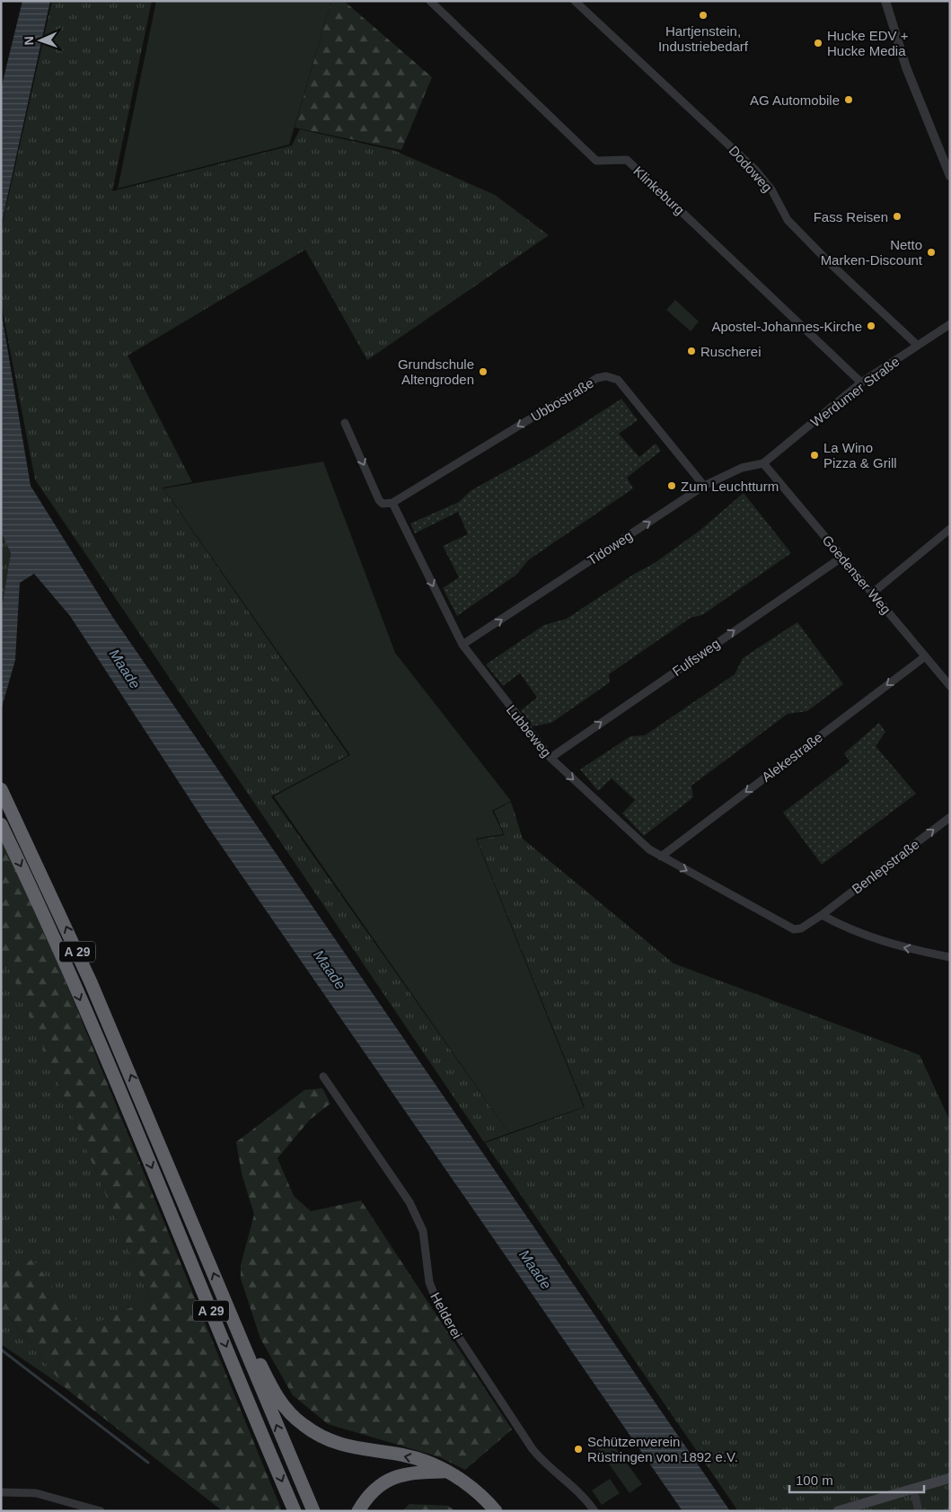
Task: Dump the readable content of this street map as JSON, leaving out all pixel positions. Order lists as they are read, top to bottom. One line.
{"streets":{"highway":["A 29"],"street":["Dodoweg","Klinkeburg","Werdumer Straße","Ubbostraße","Tidoweg","Goedenser Weg","Fulfsweg","Lubbeweg","Alekestraße","Benlepstraße","Helderei"]},"crossings":[["Dodoweg","Werdumer Straße"],["Klinkeburg","Werdumer Straße"],["Werdumer Straße","Tidoweg"],["Werdumer Straße","Goedenser Weg"],["Ubbostraße","Tidoweg"],["Ubbostraße","Lubbeweg"],["Tidoweg","Goedenser Weg"],["Tidoweg","Lubbeweg"],["Goedenser Weg","Fulfsweg"],["Goedenser Weg","Alekestraße"],["Fulfsweg","Lubbeweg"],["Lubbeweg","Alekestraße"],["Lubbeweg","Benlepstraße"]],"one_way":["Tidoweg","Fulfsweg","Lubbeweg","Alekestraße","Benlepstraße"],"water":["Maade"],"places":["Hartjenstein, Industriebedarf","Hucke EDV + Hucke Media","AG Automobile","Fass Reisen","Netto Marken-Discount","Apostel-Johannes-Kirche","Ruscherei","Grundschule Altengroden","La Wino Pizza & Grill","Zum Leuchtturm","Schützenverein Rüstringen von 1892 e.V."],"scale_bar":"100 m","north":"left"}
